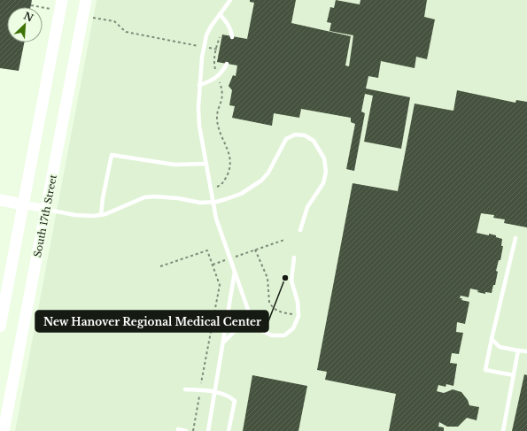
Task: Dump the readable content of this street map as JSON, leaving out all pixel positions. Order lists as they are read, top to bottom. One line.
{"streets":{"main road":["South 17th Street"]},"places":["New Hanover Regional Medical Center"],"north":"top right"}
